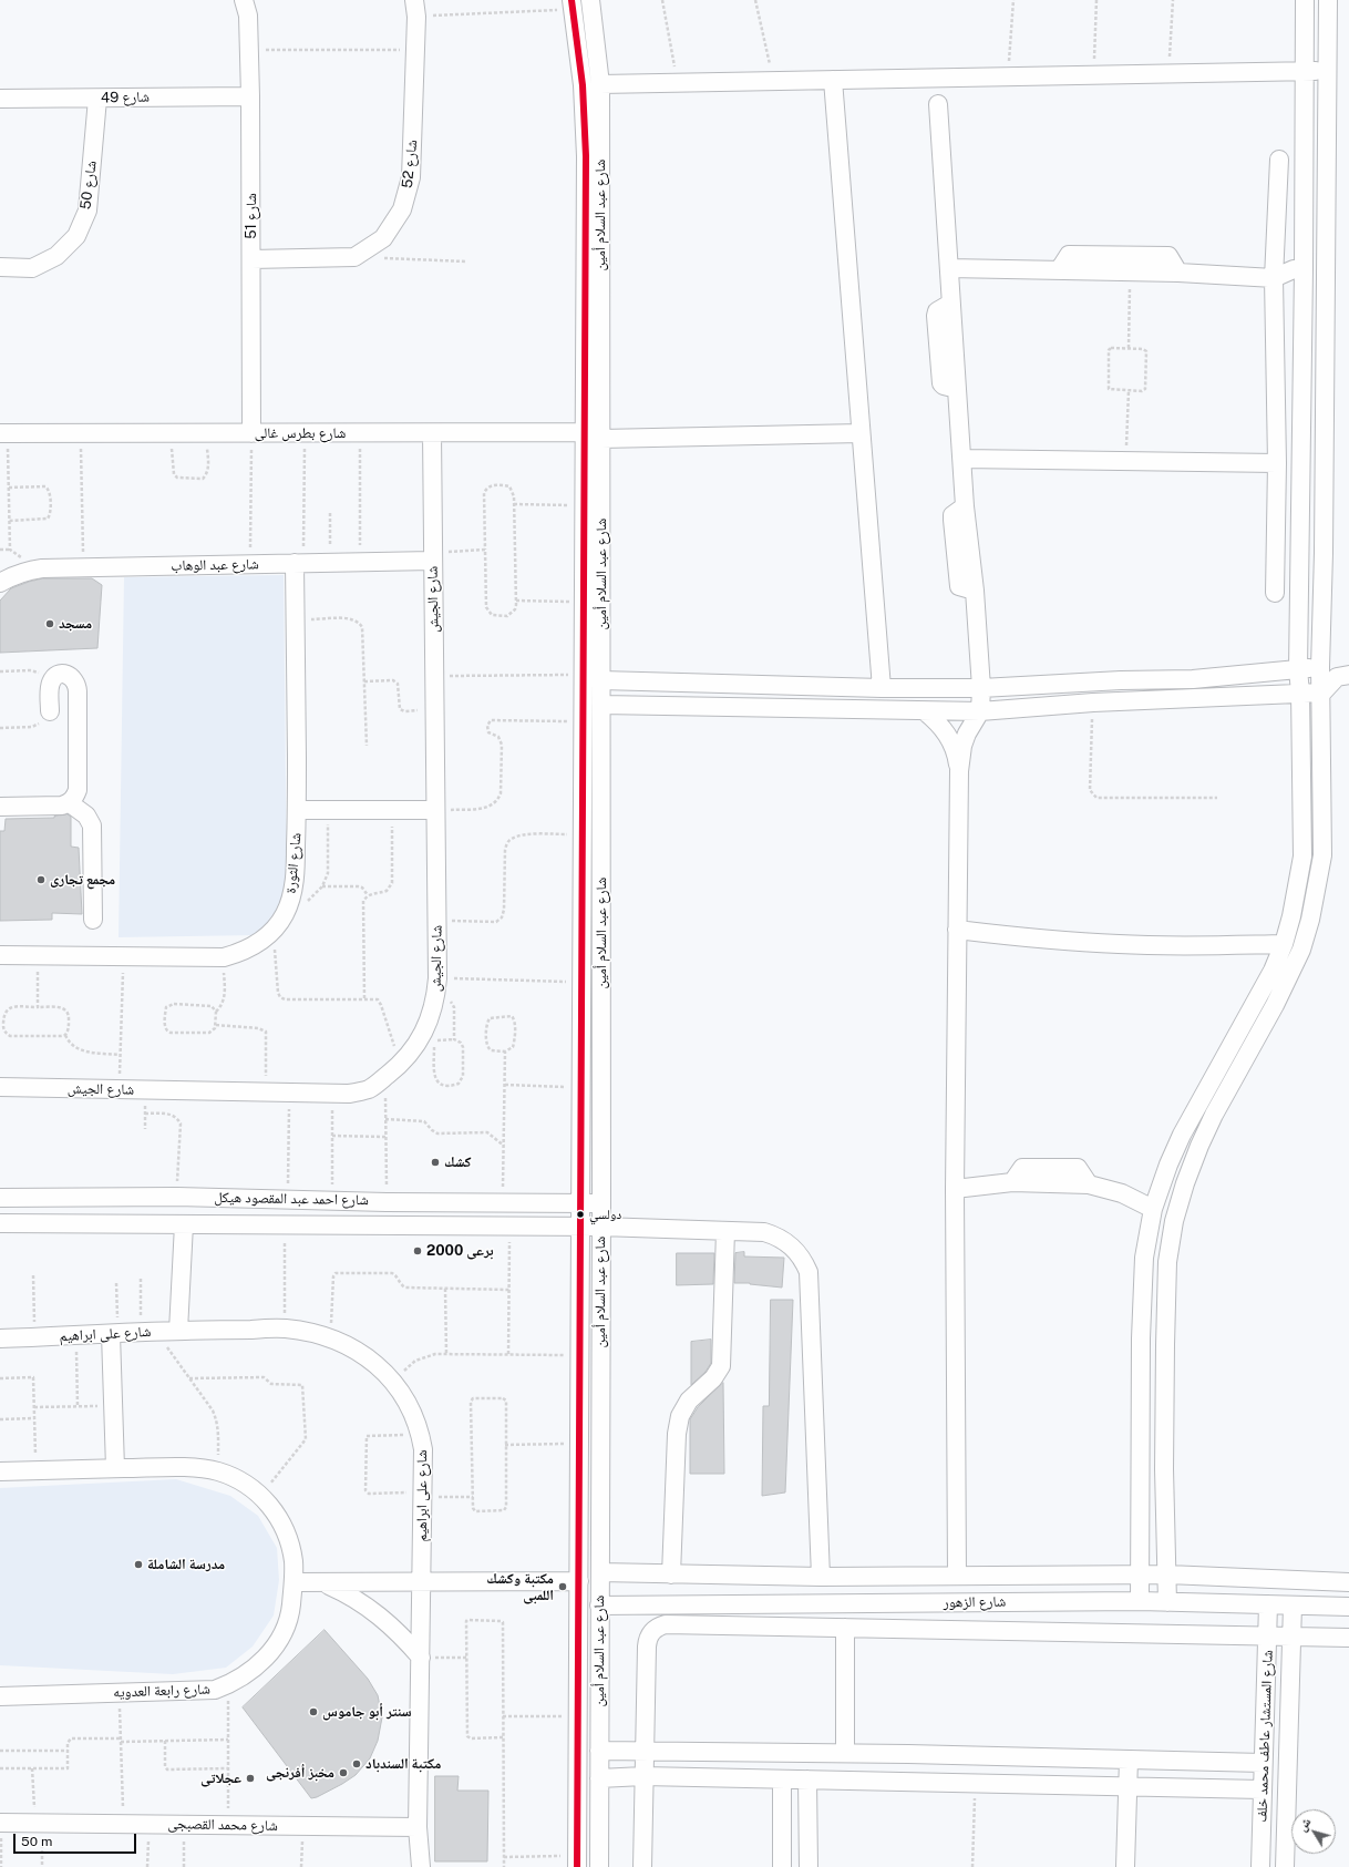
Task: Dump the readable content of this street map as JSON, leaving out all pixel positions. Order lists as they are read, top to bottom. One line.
{"streets":{"street":["شارع 49","شارع 52","شارع 50","شارع عبد السلام أمين","شارع 51","شارع بطرس غالى","شارع عبد الوهاب","شارع الجيش","شارع الثورة","شارع احمد عبد المقصود هيكل","شارع على ابراهيم","شارع الزهور","شارع رابعة العدويه","شارع المستشار عاطف محمد خلف","شارع محمد القصبجى"]},"crossings":[["شارع 49","شارع 50"],["شارع 49","شارع 51"],["شارع 52","شارع 51"],["شارع عبد السلام أمين","شارع بطرس غالى"],["شارع عبد السلام أمين","شارع احمد عبد المقصود هيكل"],["شارع عبد السلام أمين","شارع الزهور"],["شارع 51","شارع بطرس غالى"],["شارع بطرس غالى","شارع الجيش"],["شارع عبد الوهاب","شارع الجيش"],["شارع عبد الوهاب","شارع الثورة"],["شارع احمد عبد المقصود هيكل","شارع الزهور"],["شارع على ابراهيم","شارع محمد القصبجى"],["شارع الزهور","شارع المستشار عاطف محمد خلف"]],"places":["مسجد","مجمع تجارى","كشك","دولسي","برعى 2000","مدرسة الشاملة","مكتبة وكشك اللمبى","سنتر أبو جاموس","مكتبة السندباد","مخبز أفرنجى","عجلاتى"],"scale_bar":"50 m","north":"top left"}
